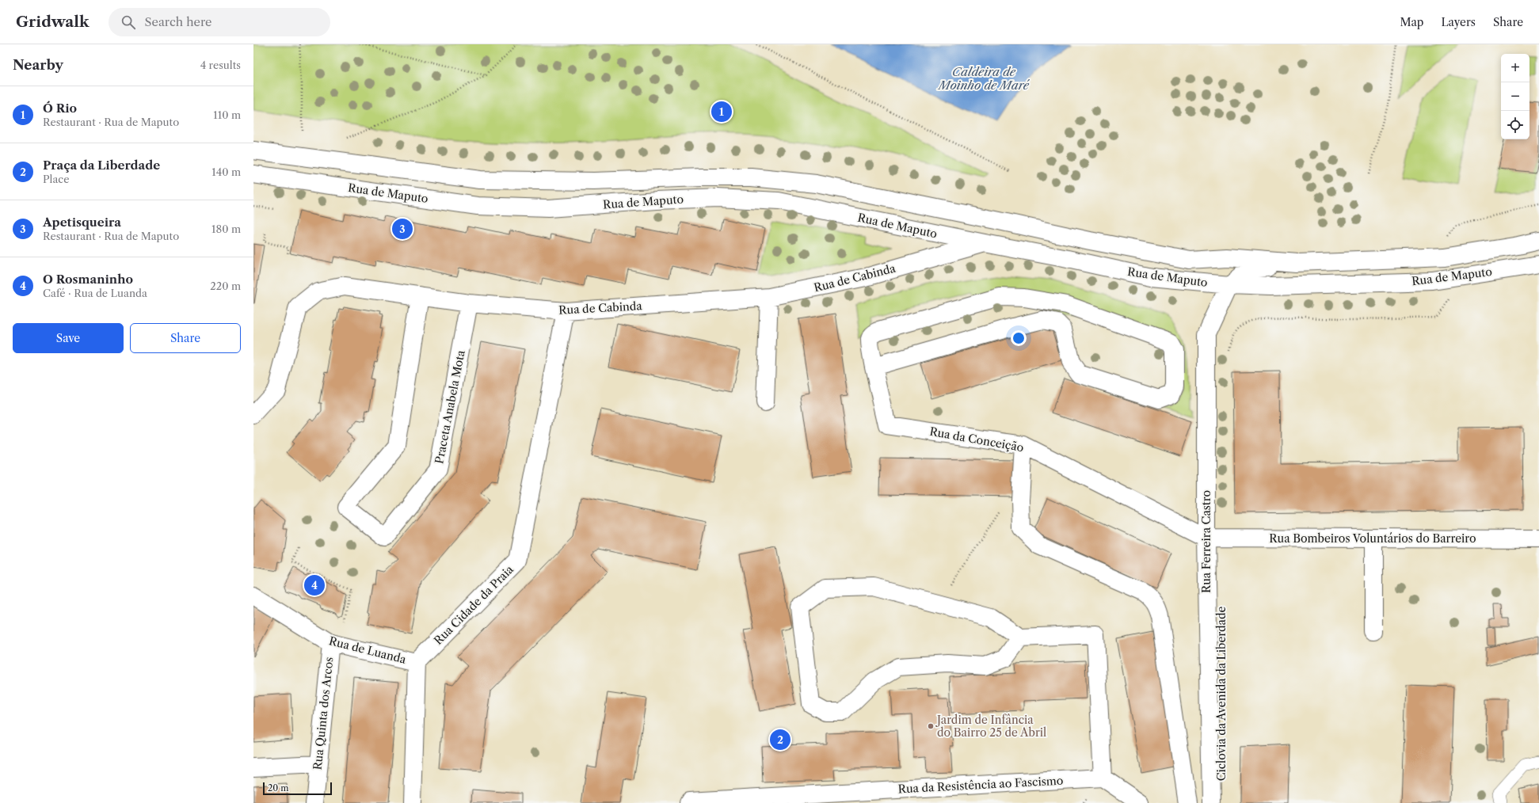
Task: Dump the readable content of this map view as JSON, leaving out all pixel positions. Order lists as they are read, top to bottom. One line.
{"streets":{"street":["Rua de Maputo","Rua de Cabinda","Praceta Anabela Mota","Rua da Conceição","Rua Bombeiros Voluntários do Barreiro","Rua Ferreira Castro","Rua Cidade da Praia","Rua de Luanda","Rua Quinta dos Arcos","Rua da Resistência ao Fascismo"]},"crossings":[["Rua de Maputo","Rua de Cabinda"],["Rua de Maputo","Rua Ferreira Castro"],["Rua de Cabinda","Praceta Anabela Mota"],["Rua de Cabinda","Rua Cidade da Praia"],["Rua da Conceição","Rua Bombeiros Voluntários do Barreiro"],["Rua da Conceição","Rua Ferreira Castro"],["Rua Bombeiros Voluntários do Barreiro","Rua Ferreira Castro"],["Rua Cidade da Praia","Rua de Luanda"],["Rua de Luanda","Rua Quinta dos Arcos"]],"water":["Caldeira de Moinho de Maré"],"places":["Jardim de Infância do Bairro 25 de Abril"],"scale_bar":"20 m","page":{"header":"Gridwalk","search":"Search here","nav":["Map","Layers","Share"],"heading":["Nearby","4 results"],"map_buttons":["+","−"],"list":[{"mark":"1","name":"Ó Rio","note":"Restaurant · Rua de Maputo","value":"110 m"},{"mark":"2","name":"Praça da Liberdade","note":"Place","value":"140 m"},{"mark":"3","name":"Apetisqueira","note":"Restaurant · Rua de Maputo","value":"180 m"},{"mark":"4","name":"O Rosmaninho","note":"Café · Rua de Luanda","value":"220 m"}],"pins":["1","3","4","2"],"buttons":["Save","Share"],"scale":"20 m"}}
